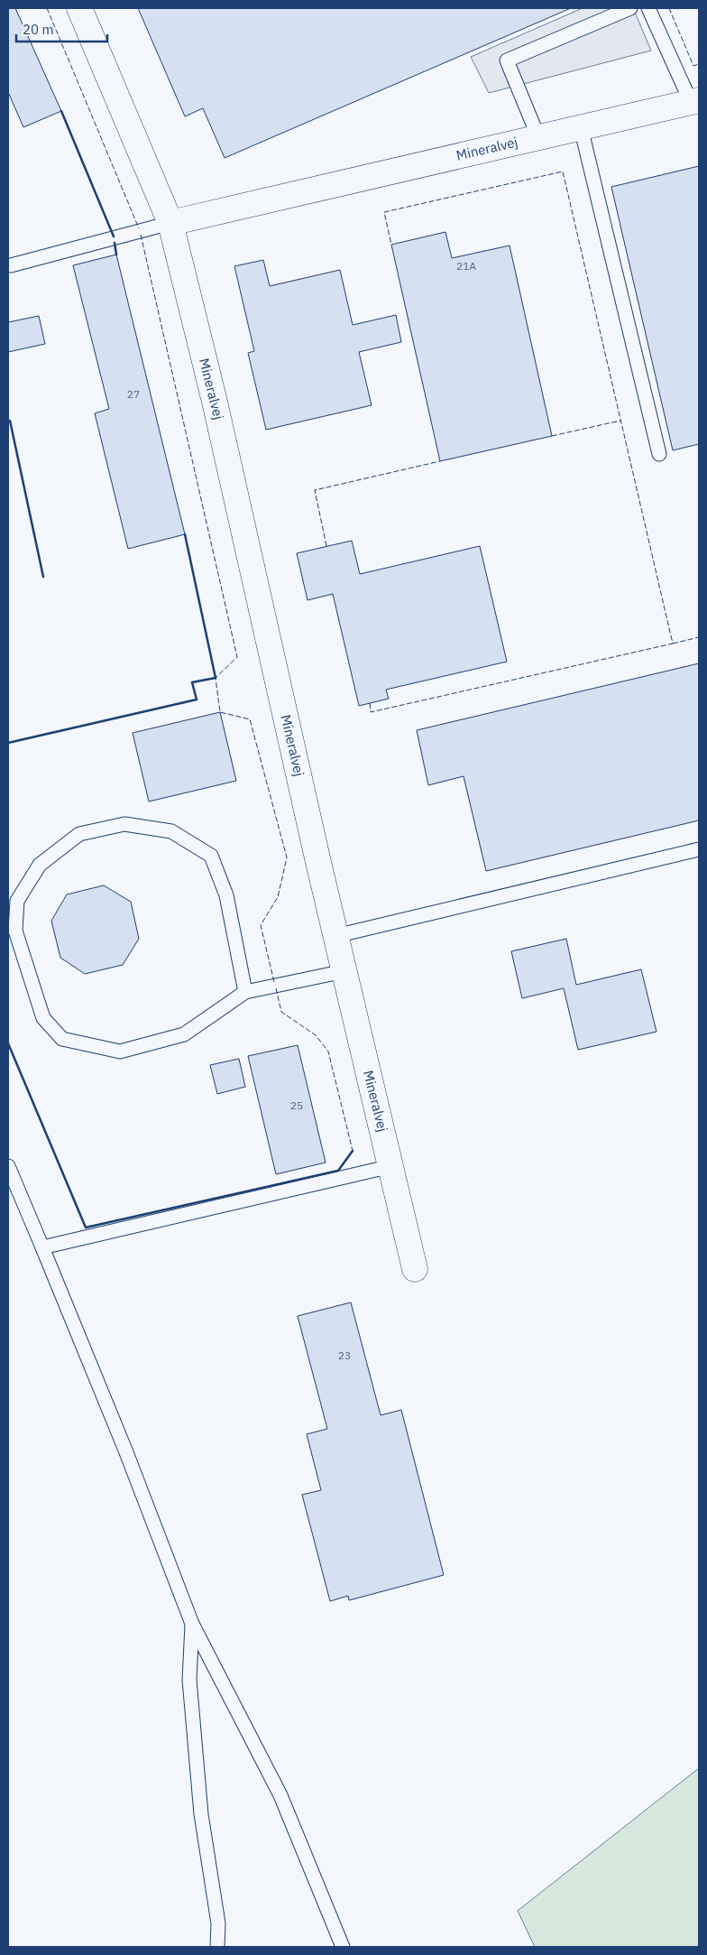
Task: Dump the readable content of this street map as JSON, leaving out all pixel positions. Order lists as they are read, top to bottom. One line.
{"streets":{"street":["Mineralvej"]},"house_numbers":["21A","27","25","23"],"scale_bar":"20 m"}
